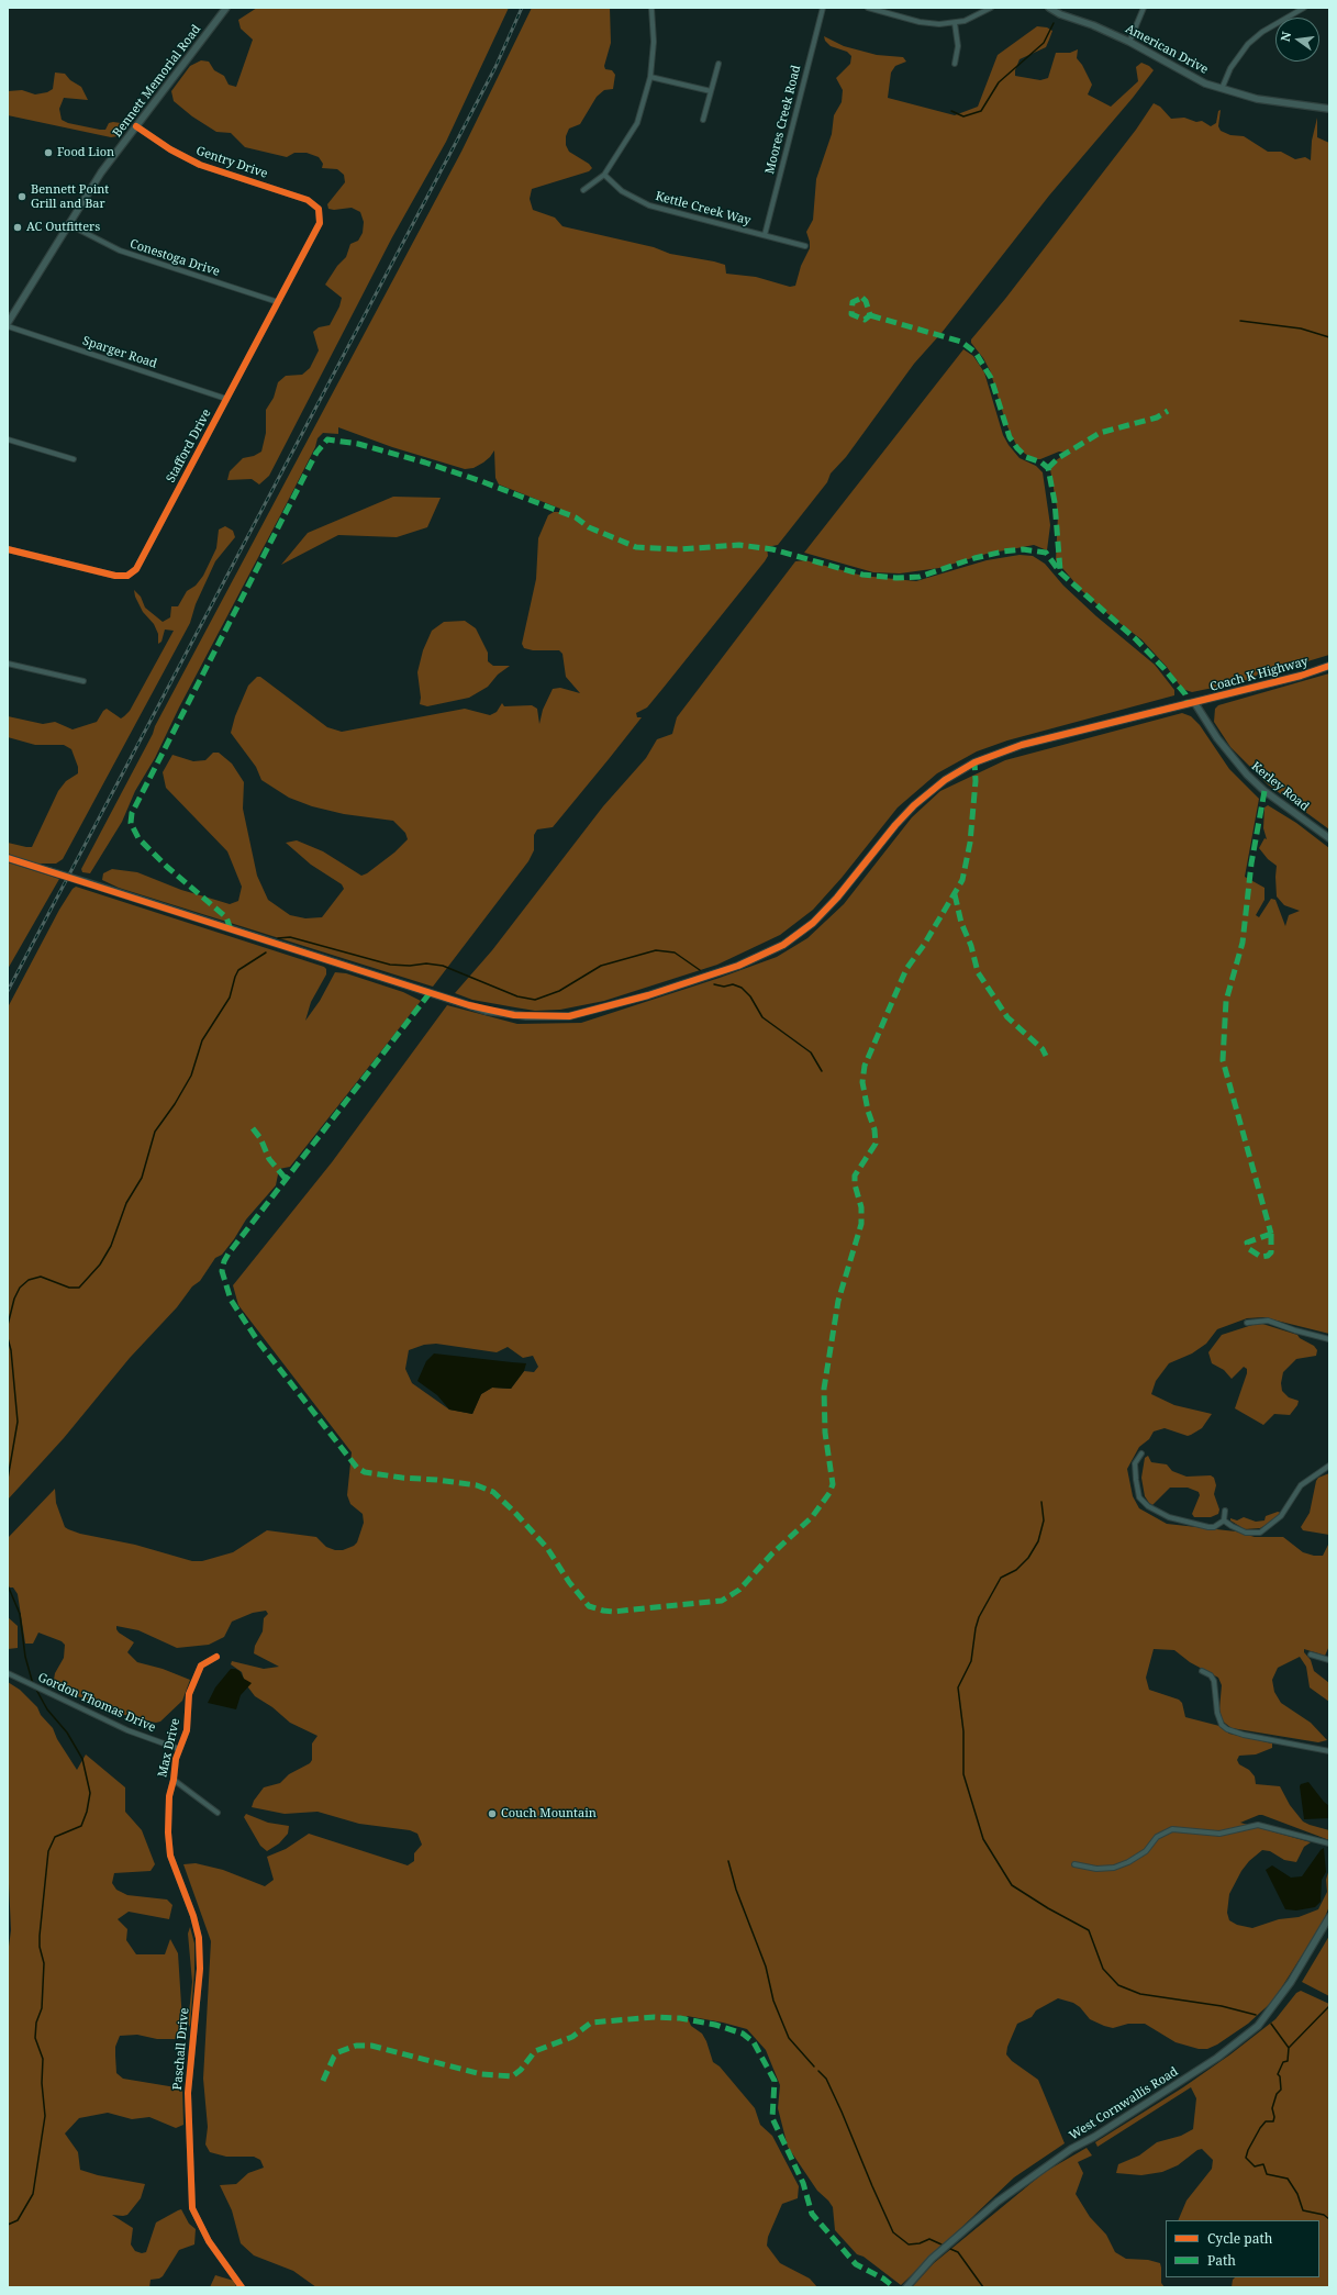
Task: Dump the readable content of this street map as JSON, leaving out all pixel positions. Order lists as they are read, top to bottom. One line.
{"streets":{"street":["American Drive","Bennett Memorial Road","Moores Creek Road","Gentry Drive","Kettle Creek Way","Conestoga Drive","Sparger Road","Stafford Drive","Coach K Highway","Kerley Road","Gordon Thomas Drive","Max Drive","Paschall Drive","West Cornwallis Road"]},"crossings":[["Bennett Memorial Road","Gentry Drive"],["Bennett Memorial Road","Conestoga Drive"],["Bennett Memorial Road","Sparger Road"],["Moores Creek Road","Kettle Creek Way"],["Gentry Drive","Stafford Drive"],["Conestoga Drive","Stafford Drive"],["Sparger Road","Stafford Drive"],["Coach K Highway","Kerley Road"],["Gordon Thomas Drive","Max Drive"],["Max Drive","Paschall Drive"]],"places":["Food Lion","Bennett Point Grill and Bar","AC Outfitters","Couch Mountain"],"legend":["Cycle path","Path"],"north":"left"}
